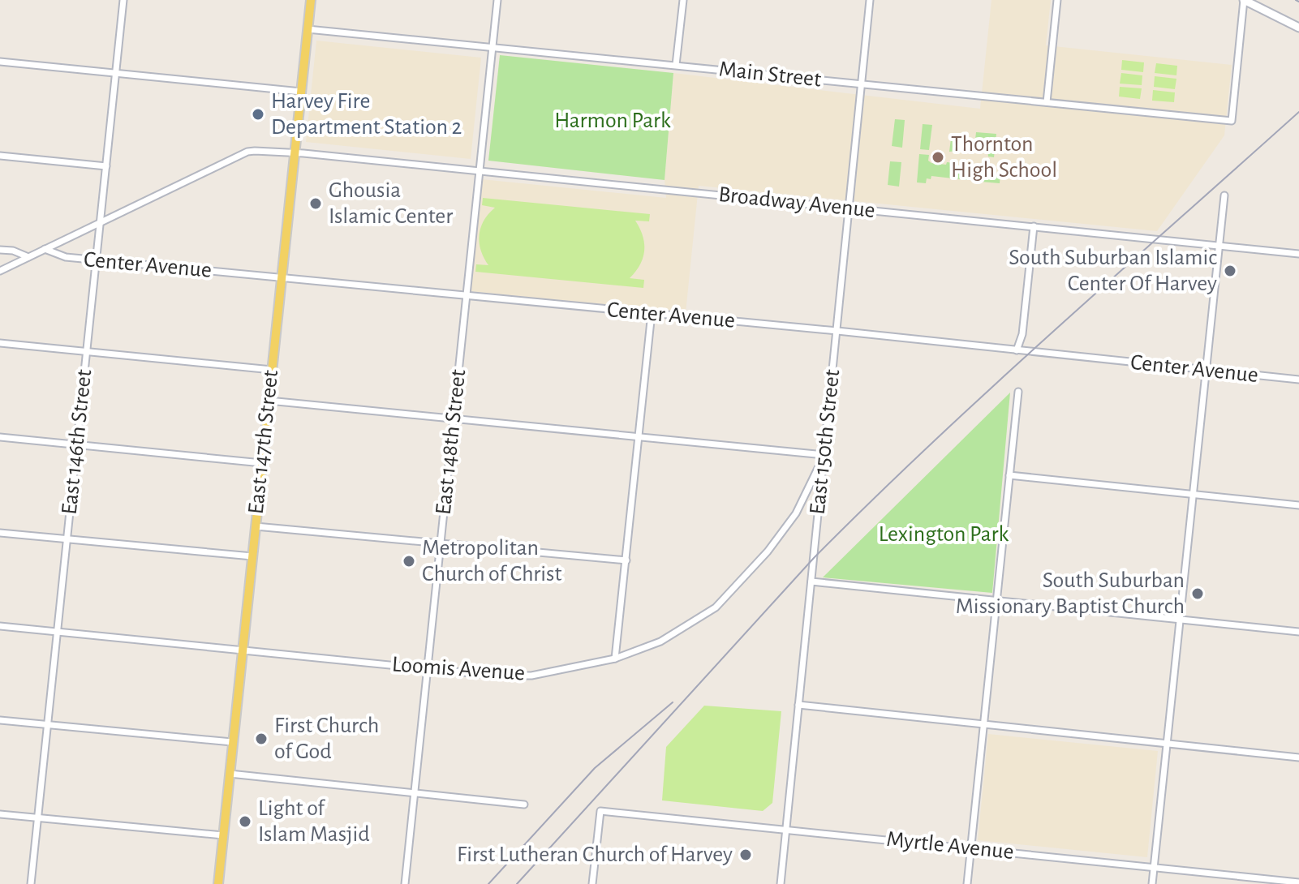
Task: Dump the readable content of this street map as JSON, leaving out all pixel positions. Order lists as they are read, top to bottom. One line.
{"streets":{"main road":["East 147th Street"],"street":["Main Street","Broadway Avenue","Center Avenue","East 146th Street","East 148th Street","East 150th Street","Loomis Avenue","Myrtle Avenue"]},"crossings":[["Main Street","East 147th Street"],["Main Street","East 148th Street"],["Main Street","East 150th Street"],["Broadway Avenue","Center Avenue"],["Broadway Avenue","East 146th Street"],["Broadway Avenue","East 147th Street"],["Broadway Avenue","East 148th Street"],["Broadway Avenue","East 150th Street"],["Center Avenue","East 146th Street"],["Center Avenue","East 147th Street"],["Center Avenue","East 148th Street"],["Center Avenue","East 150th Street"],["East 146th Street","Loomis Avenue"],["East 147th Street","Loomis Avenue"],["East 148th Street","Loomis Avenue"],["East 150th Street","Loomis Avenue"],["East 150th Street","Myrtle Avenue"]],"parks":["Harmon Park","Lexington Park"],"places":["Harvey Fire Department Station 2","Thornton High School","Ghousia Islamic Center","South Suburban Islamic Center Of Harvey","Metropolitan Church of Christ","South Suburban Missionary Baptist Church","First Church of God","Light of Islam Masjid","First Lutheran Church of Harvey"]}
